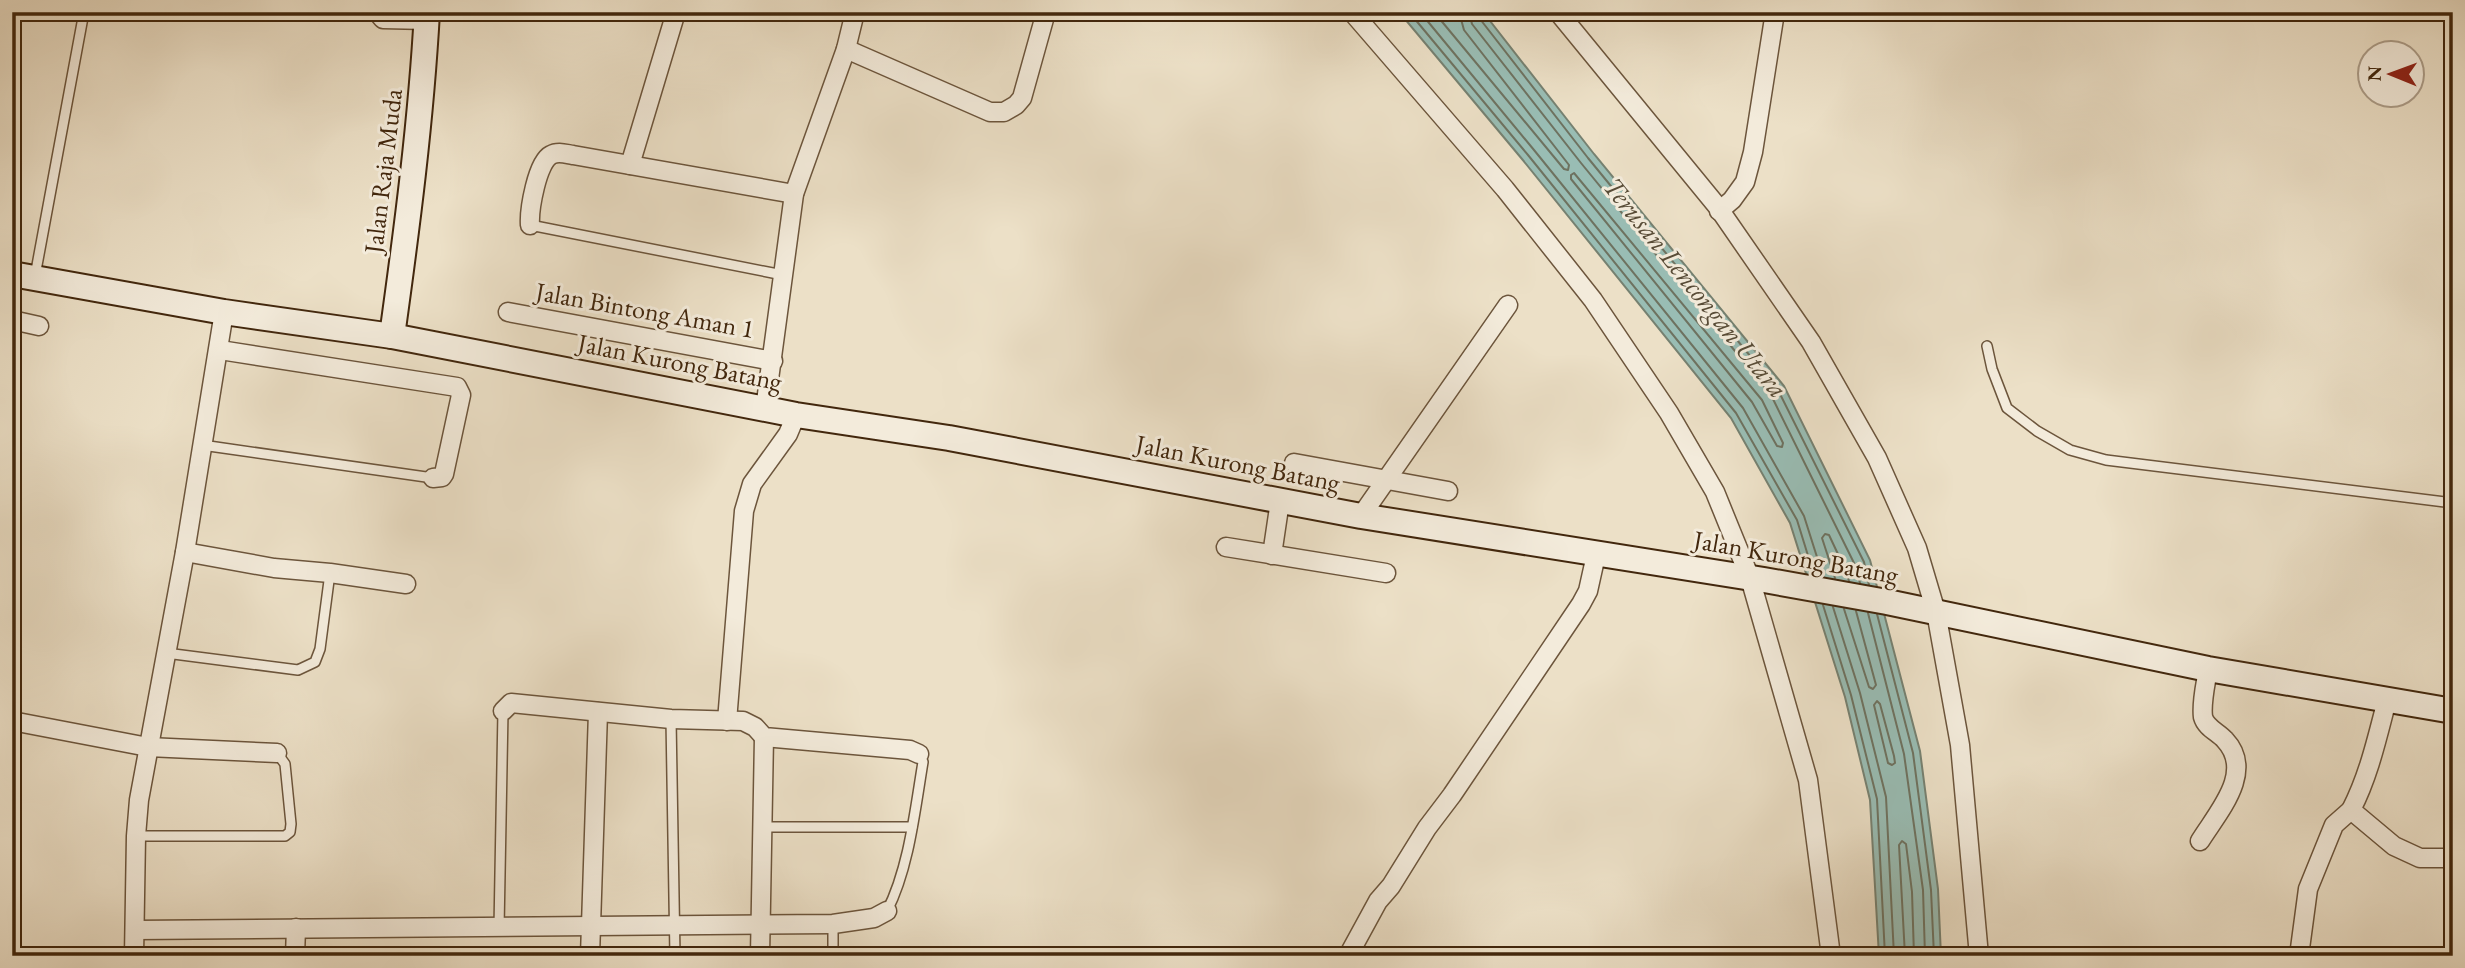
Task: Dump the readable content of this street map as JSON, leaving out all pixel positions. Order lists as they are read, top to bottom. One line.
{"streets":{"street":["Jalan Raja Muda","Jalan Bintong Aman 1","Jalan Kurong Batang"]},"crossings":[["Jalan Raja Muda","Jalan Kurong Batang"]],"water":["Terusan Lencongan Utara"],"north":"left"}
